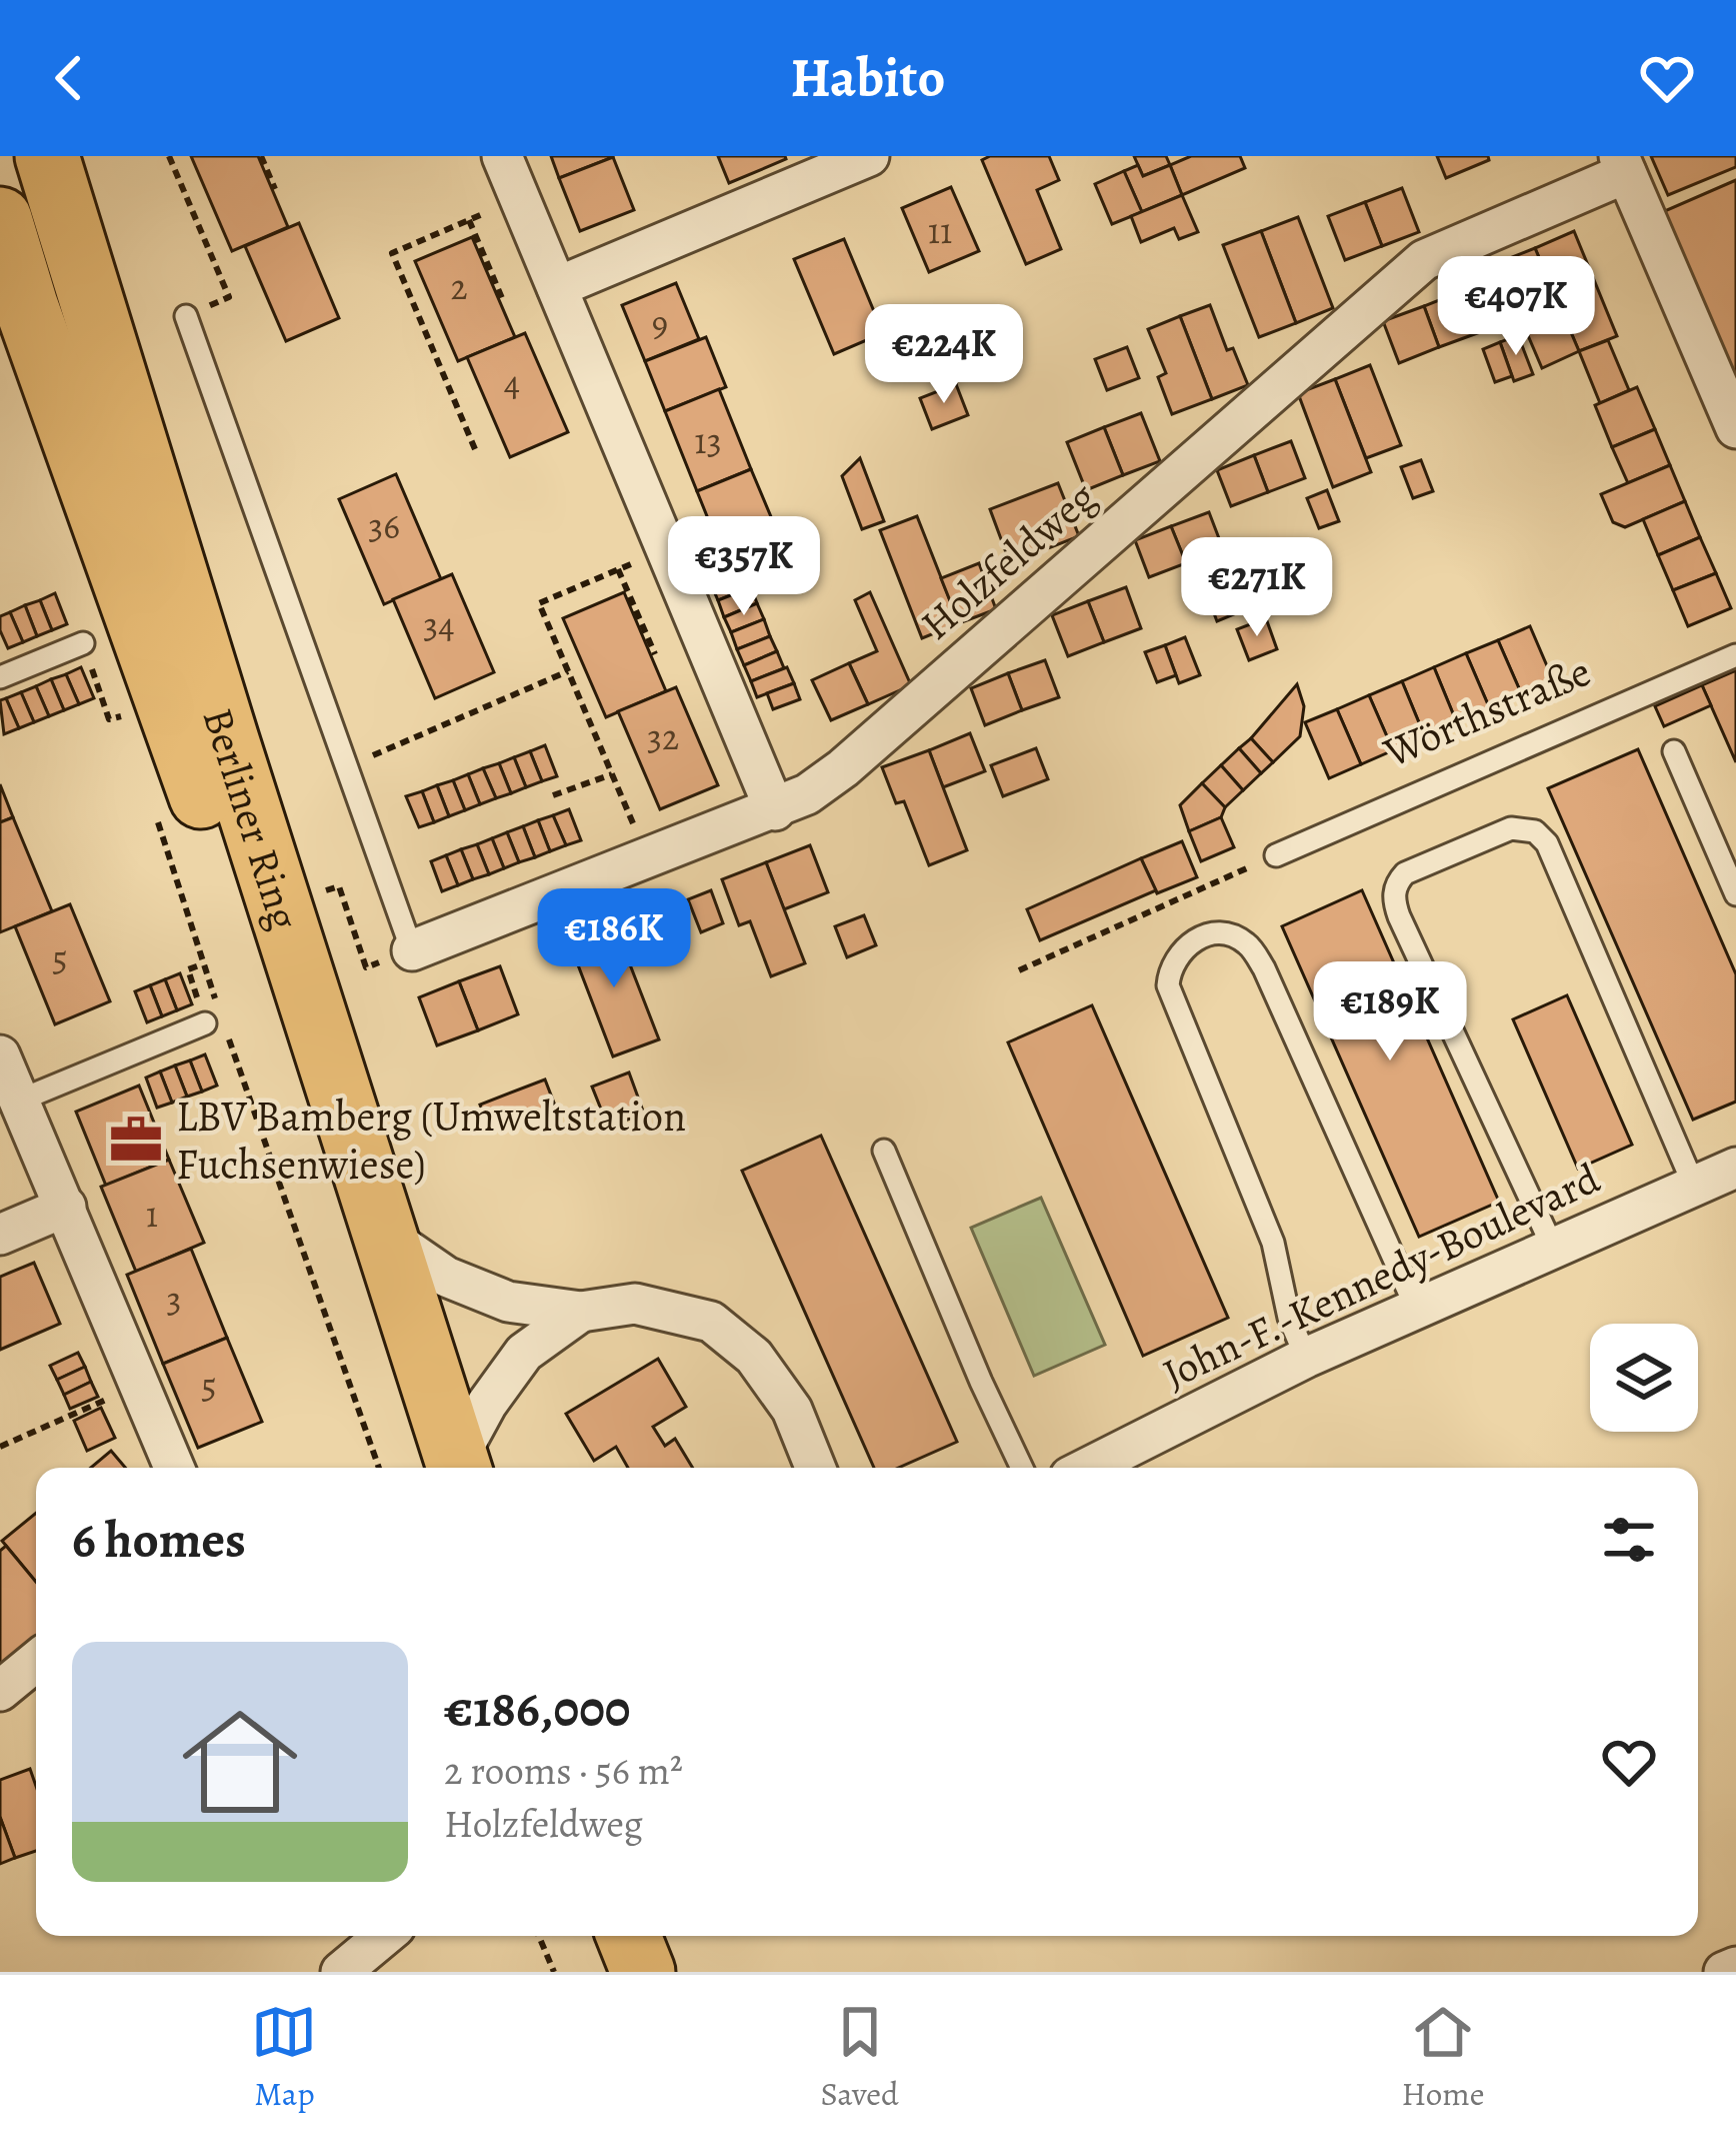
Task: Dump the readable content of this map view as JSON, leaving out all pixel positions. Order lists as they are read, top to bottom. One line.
{"streets":{"main road":["Berliner Ring"],"street":["Holzfeldweg","John-F.-Kennedy-Boulevard"],"lane":["Wörthstraße"]},"places":{"office":["LBV Bamberg (Umweltstation Fuchsenwiese)"]},"house_numbers":["11","2","9","4","13","36","34","32","5","1","3","5"],"page":{"header":"Habito","price":["€407K","€224K","€357K","€271K","€186K","€189K"],"heading":"6 homes","list":[{"name":"€186,000","note":"2 rooms · 56 m² · Holzfeldweg"}],"tabs":["Map","Saved","Home"]}}
